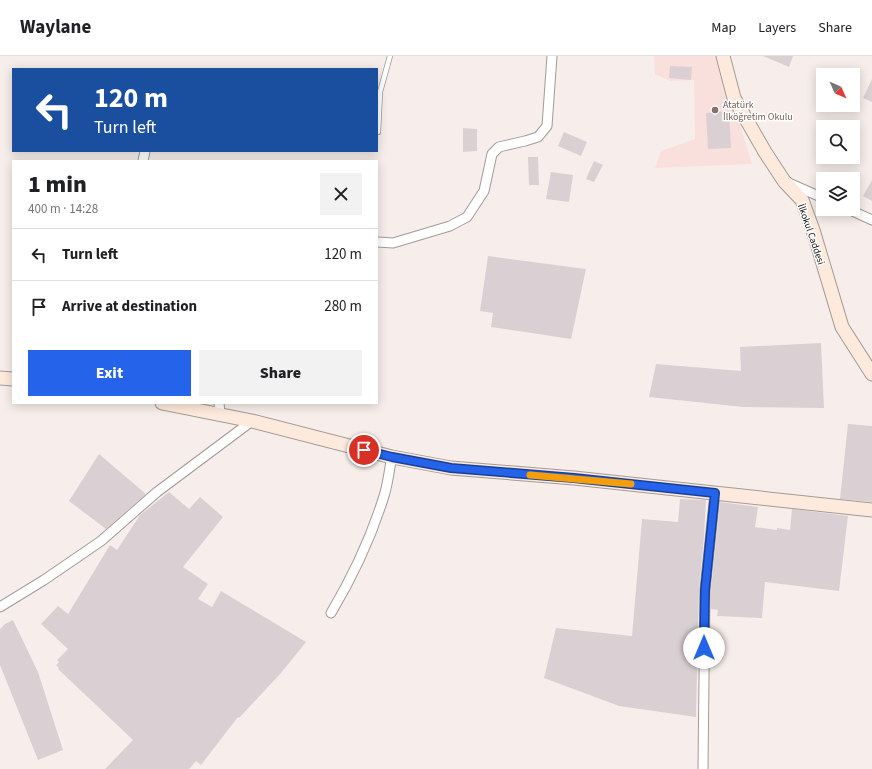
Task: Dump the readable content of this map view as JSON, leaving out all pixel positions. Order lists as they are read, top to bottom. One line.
{"streets":{"street":["İlkokul Caddesi"]},"places":["Atatürk İlköğretim Okulu"],"north":"bottom right","page":{"header":"Waylane","nav":["Map","Layers","Share"],"turn":["120 m","Turn left"],"heading":["1 min","400 m · 14:28"],"list":[{"name":"Turn left","value":"120 m"},{"name":"Arrive at destination","value":"280 m"}],"buttons":["Exit","Share"]}}
